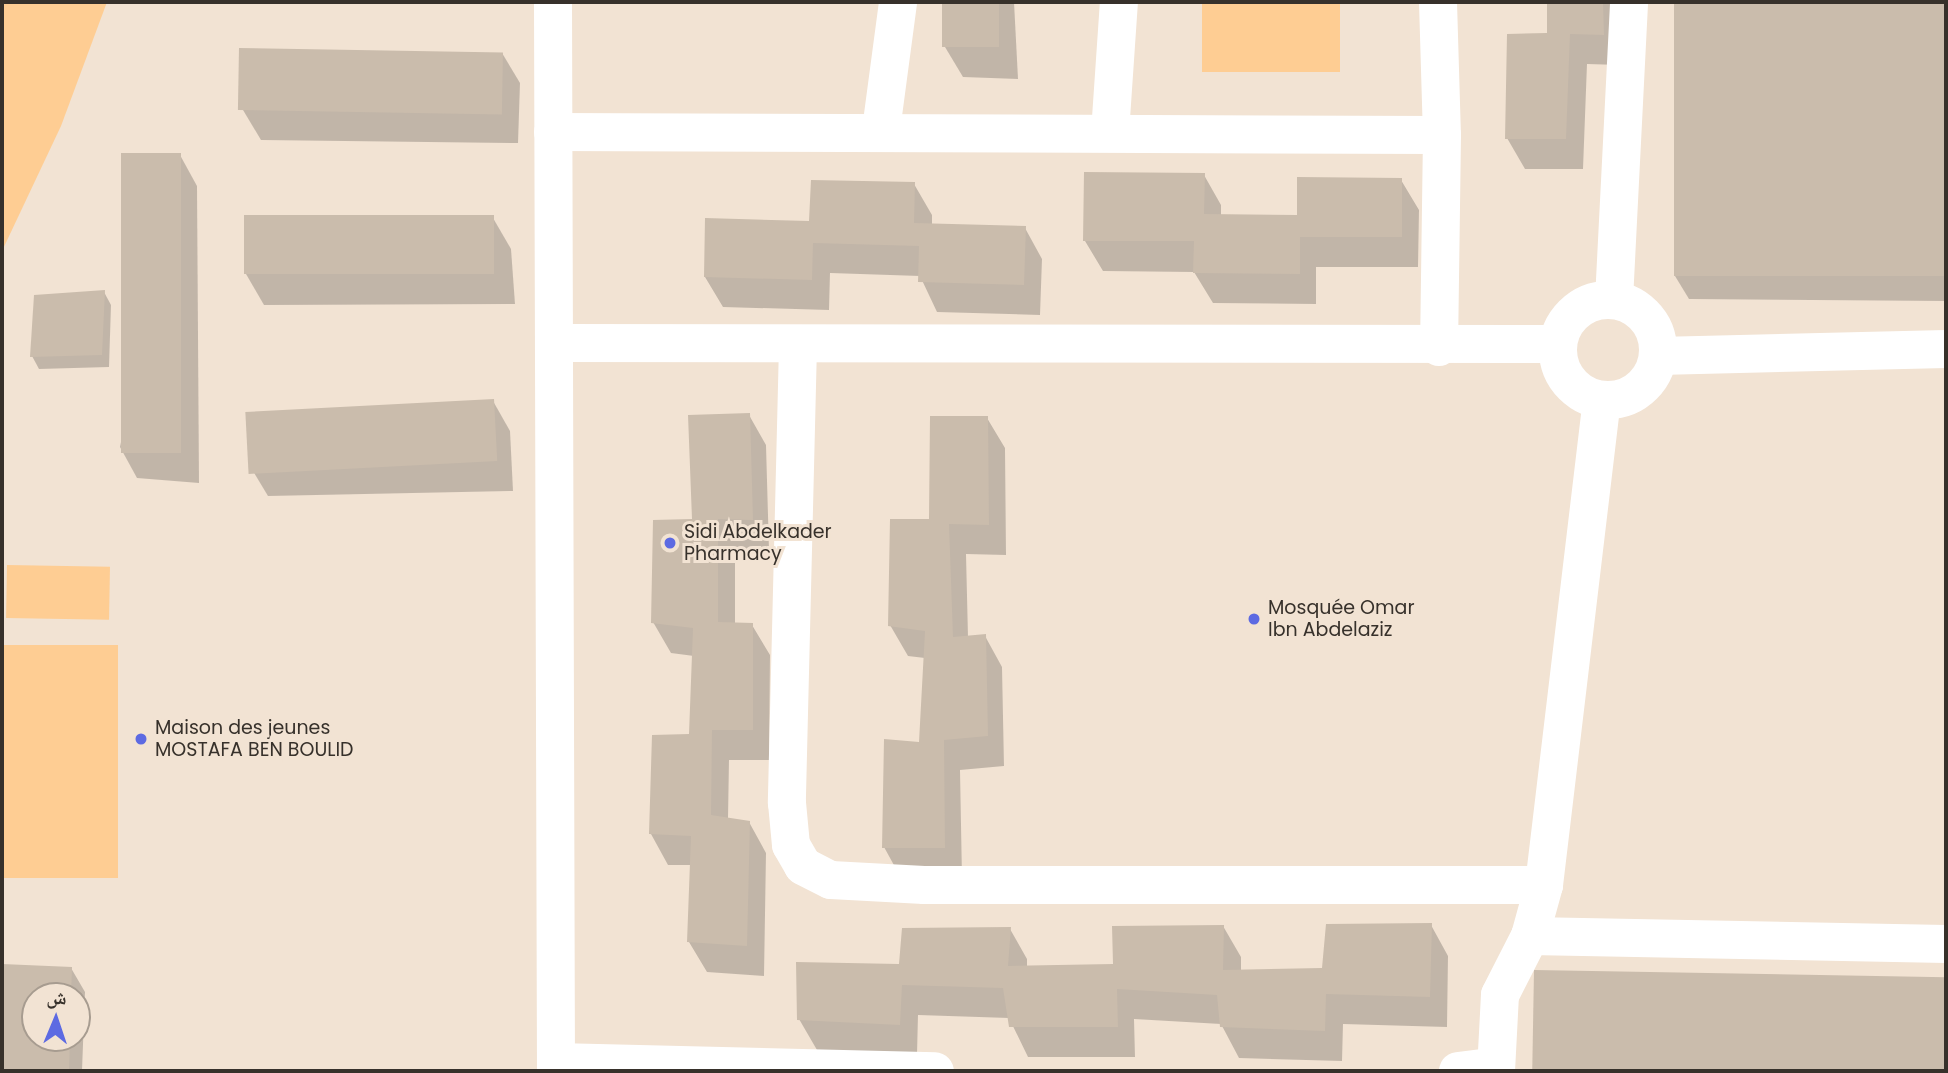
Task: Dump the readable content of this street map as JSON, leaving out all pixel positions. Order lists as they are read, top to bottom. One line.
{"places":["Sidi Abdelkader Pharmacy","Mosquée Omar Ibn Abdelaziz","Maison des jeunes MOSTAFA BEN BOULID"],"north":"top"}
